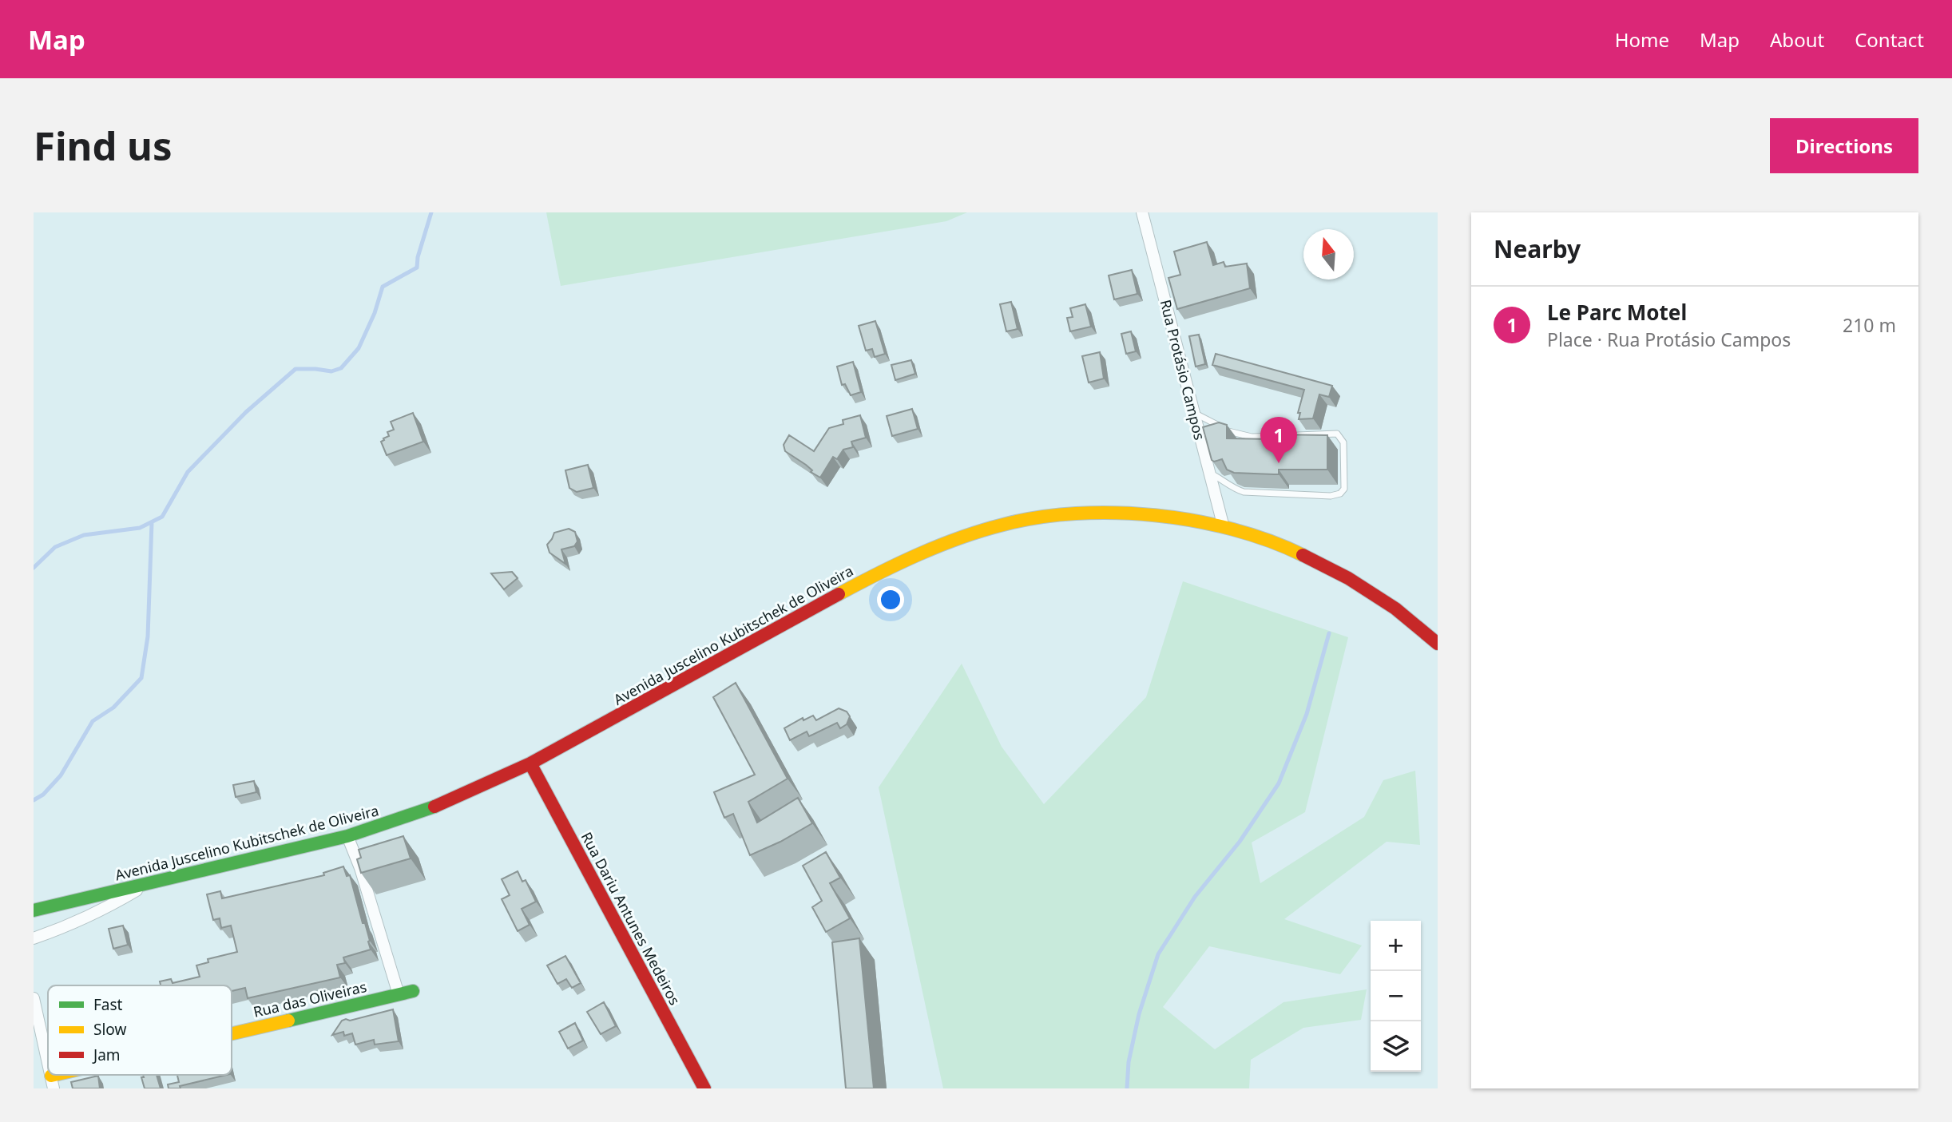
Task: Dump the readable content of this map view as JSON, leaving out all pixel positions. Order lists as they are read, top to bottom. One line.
{"streets":{"main road":["Avenida Juscelino Kubitschek de Oliveira","Rua Dariu Antunes Medeiros","Rua das Oliveiras"],"street":["Rua Protásio Campos"]},"crossings":[["Rua Protásio Campos","Avenida Juscelino Kubitschek de Oliveira"],["Avenida Juscelino Kubitschek de Oliveira","Rua Dariu Antunes Medeiros"]],"legend":["Fast","Slow","Jam"],"north":"top","page":{"header":"Map","nav":["Home","Map","About","Contact"],"buttons":"Directions","title":"Find us","heading":"Nearby","list":[{"mark":"1","name":"Le Parc Motel","note":"Place · Rua Protásio Campos","value":"210 m"}],"pins":"1","map_buttons":["+","−"]}}
